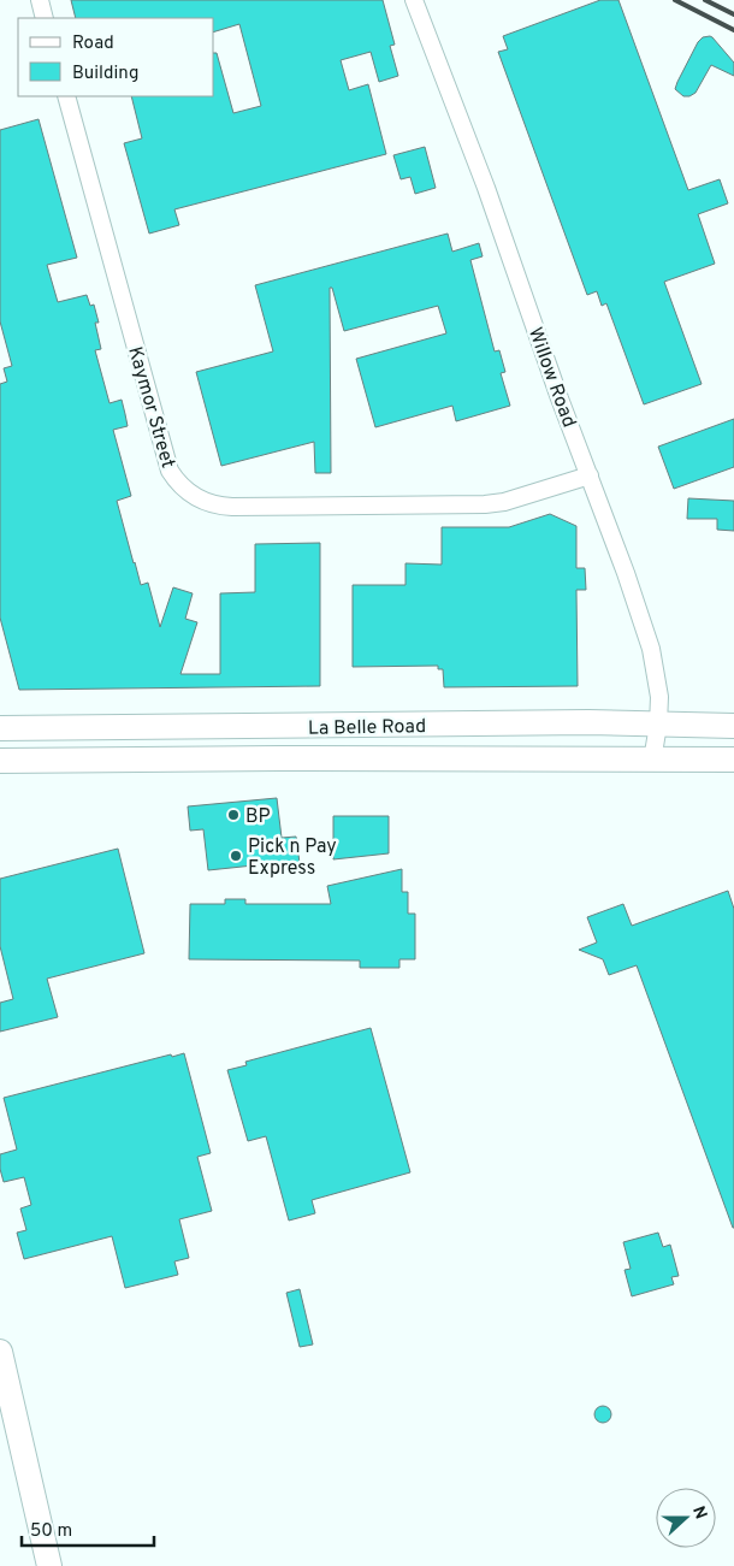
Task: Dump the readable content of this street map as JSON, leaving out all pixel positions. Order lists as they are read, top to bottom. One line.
{"streets":{"main road":["La Belle Road"],"street":["Willow Road","Kaymor Street"]},"crossings":[["Willow Road","Kaymor Street"],["Willow Road","La Belle Road"]],"places":["BP","Pick n Pay Express"],"legend":["Road","Building"],"scale_bar":"50 m","north":"right"}
